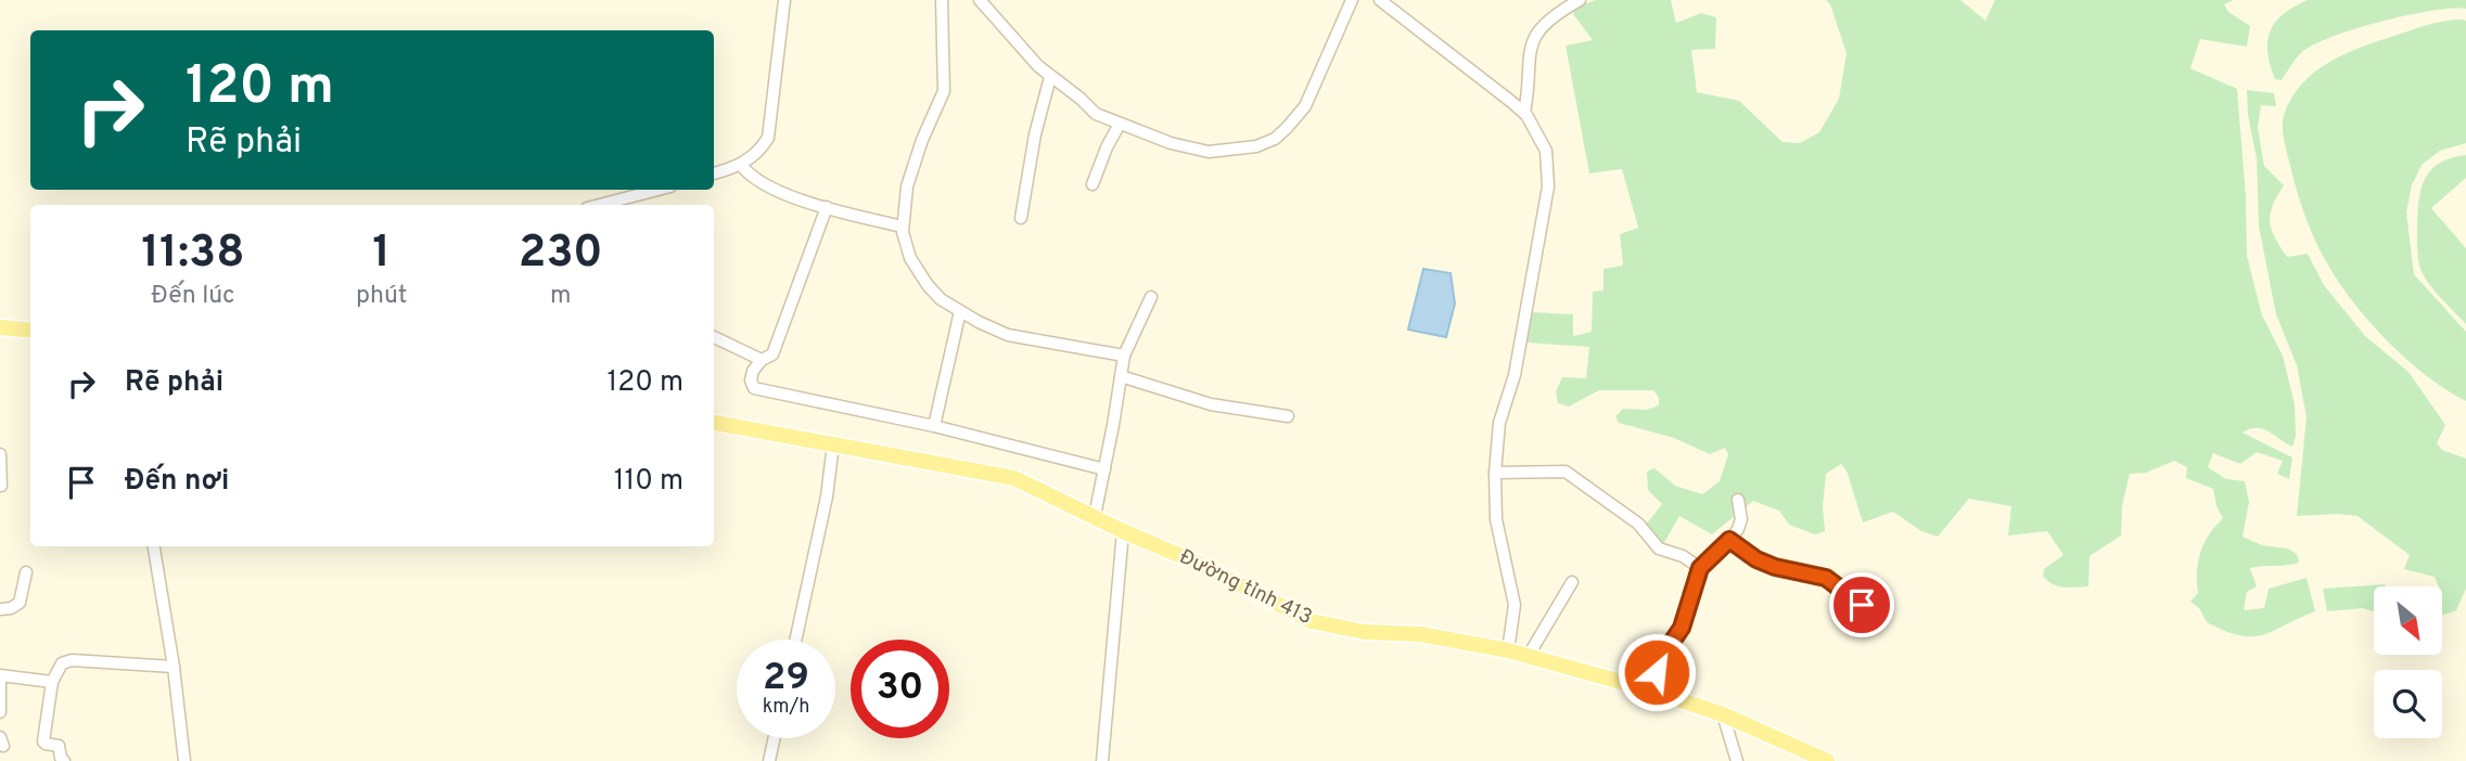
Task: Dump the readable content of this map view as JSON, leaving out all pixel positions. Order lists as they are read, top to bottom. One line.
{"streets":{"main road":["Đường tỉnh 413"]},"north":"bottom right","page":{"turn":["120 m","Rẽ phải"],"eta":["11:38","Đến lúc","1","phút","230","m"],"list":[{"name":"Rẽ phải","value":"120 m"},{"name":"Đến nơi","value":"110 m"}],"speed":"29 km/h","limit":"30"}}
